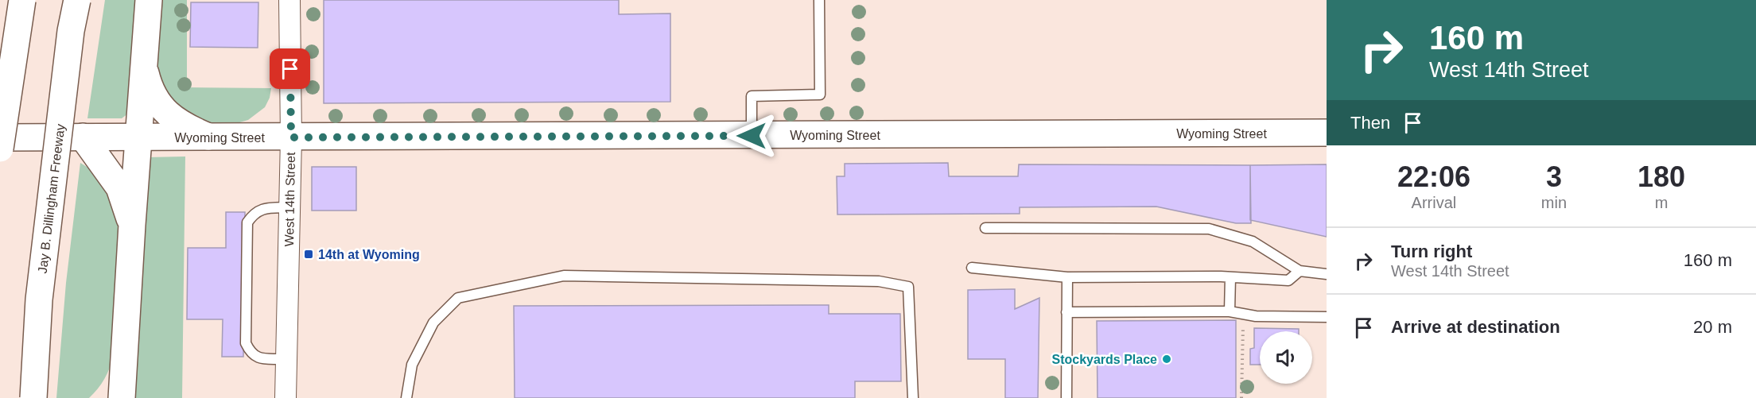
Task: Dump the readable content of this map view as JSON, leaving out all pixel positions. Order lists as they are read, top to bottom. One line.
{"streets":{"main road":["Wyoming Street","Jay B. Dillingham Freeway"],"street":["West 14th Street"]},"crossings":[["Wyoming Street","West 14th Street"]],"places":{"transit":["14th at Wyoming"],"other":["Stockyards Place"]},"page":{"turn":["160 m","West 14th Street"],"then":"Then","eta":["22:06","Arrival","3","min","180","m"],"list":[{"name":"Turn right","note":"West 14th Street","value":"160 m"},{"name":"Arrive at destination","value":"20 m"}]}}
